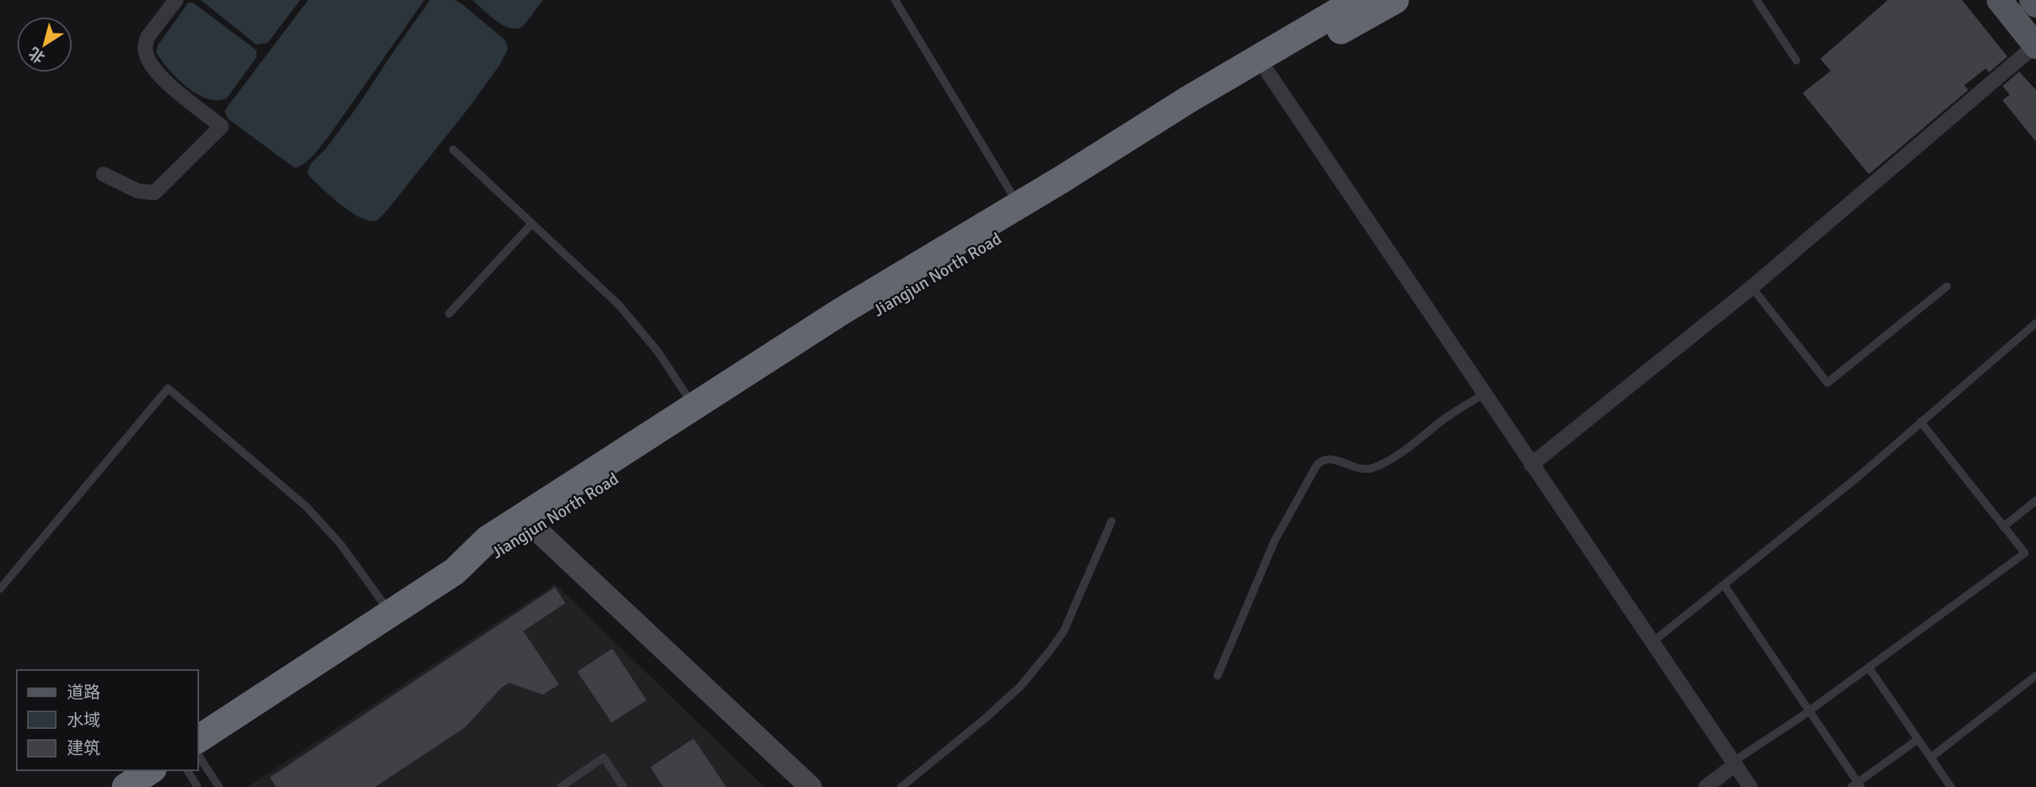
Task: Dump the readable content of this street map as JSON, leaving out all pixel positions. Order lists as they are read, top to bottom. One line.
{"streets":{"highway":["Jiangjun North Road"]},"legend":["道路","水域","建筑"],"north":"bottom left"}
